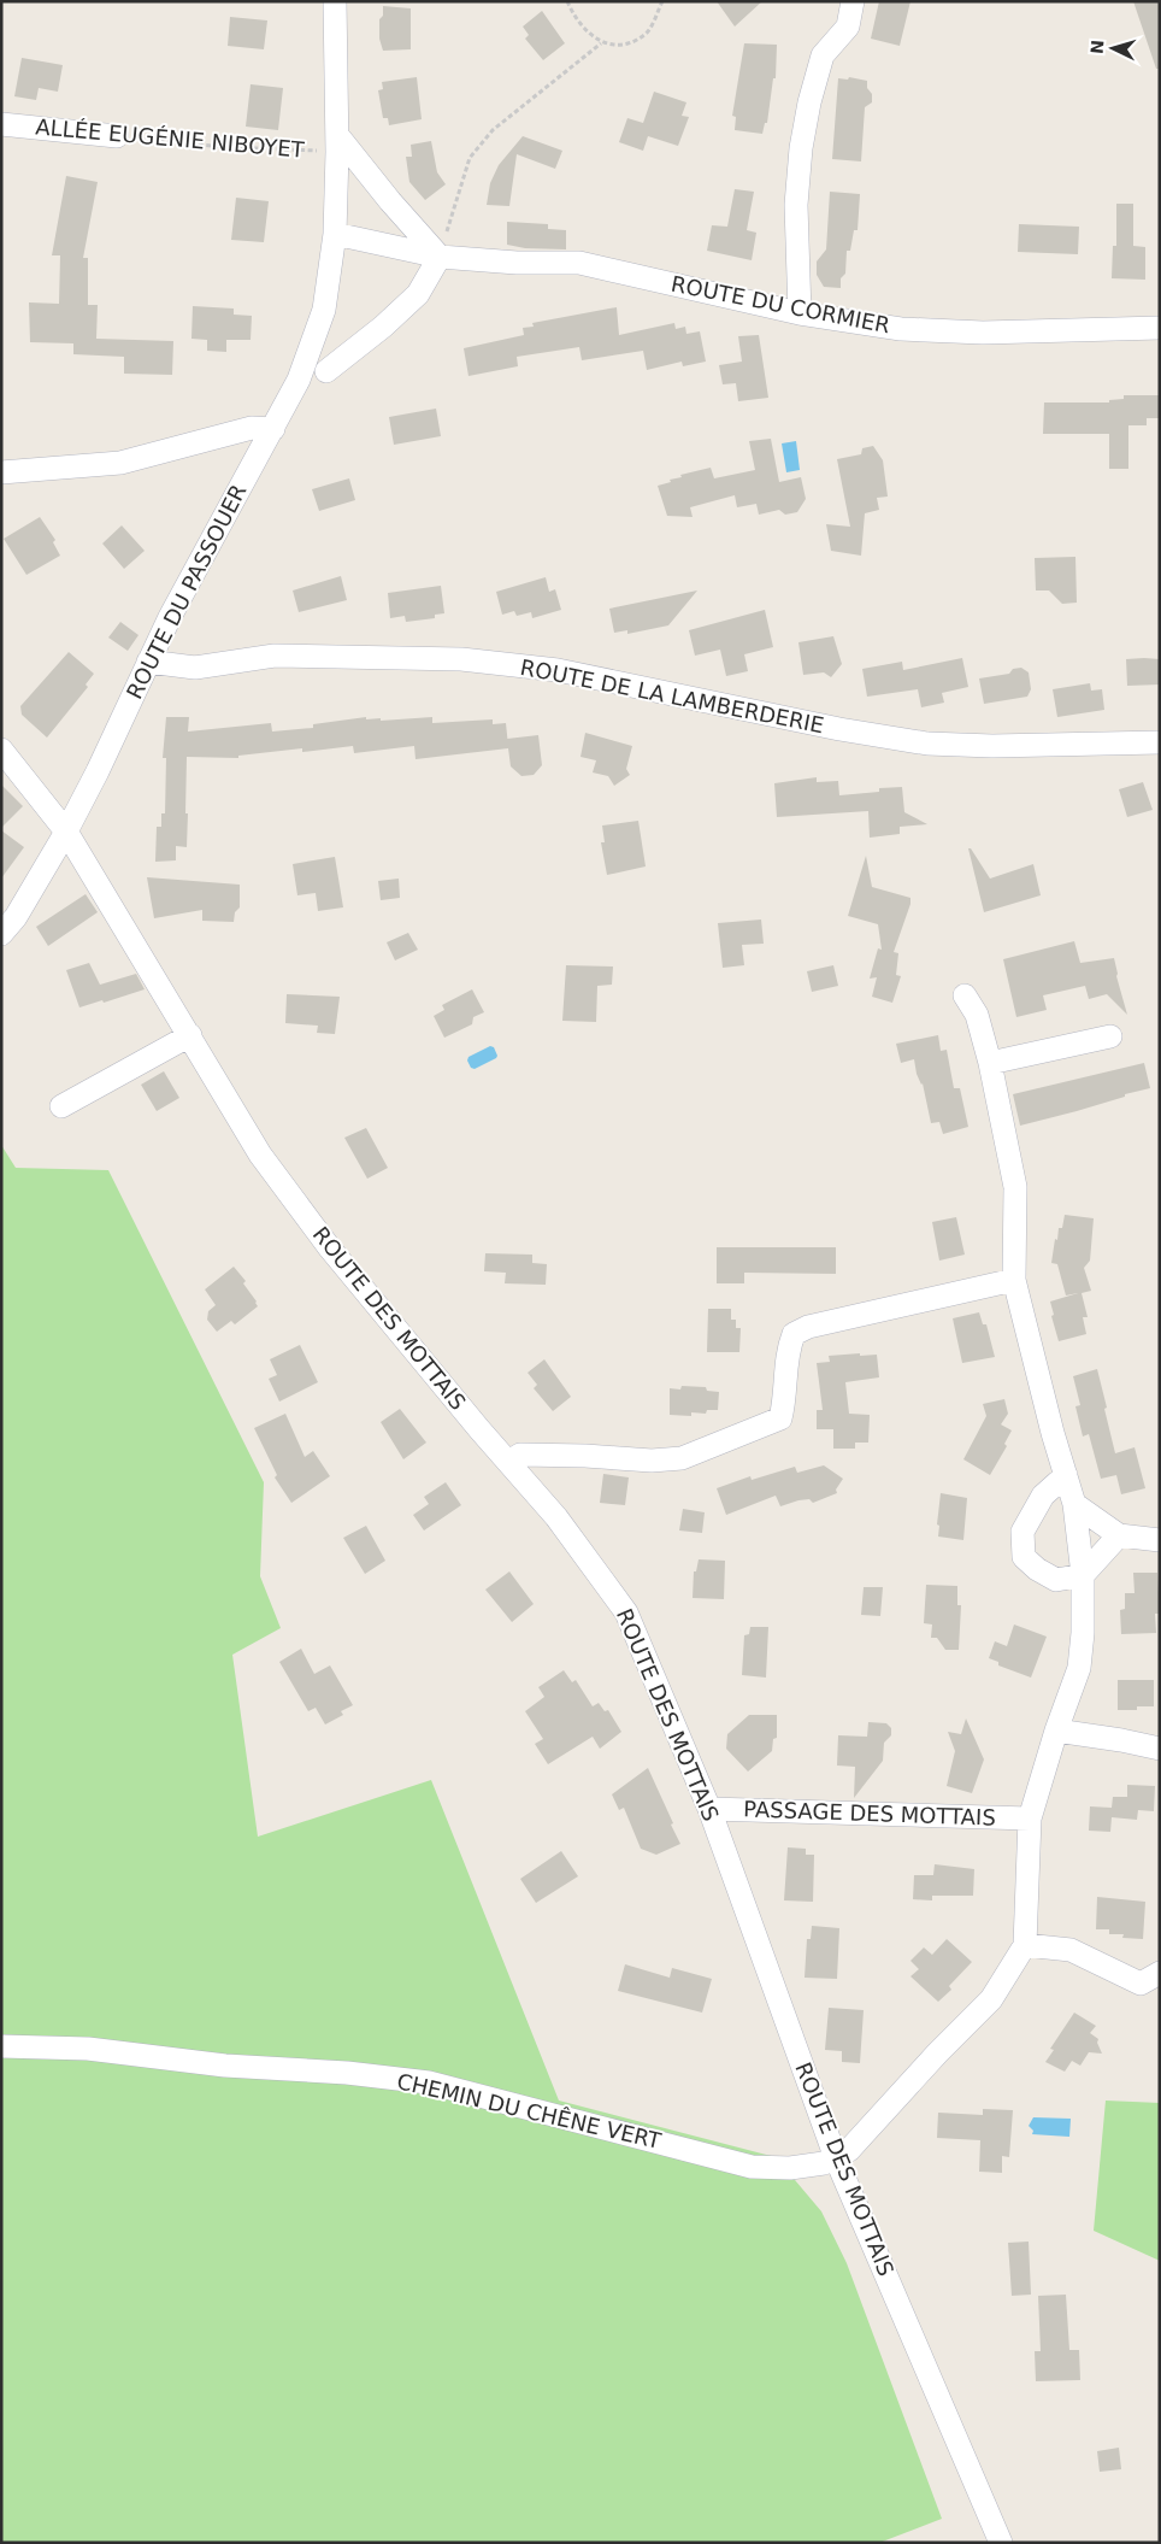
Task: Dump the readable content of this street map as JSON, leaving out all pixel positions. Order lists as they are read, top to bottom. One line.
{"streets":{"street":["ALLÉE EUGÉNIE NIBOYET","ROUTE DU CORMIER","ROUTE DU PASSOUER","ROUTE DE LA LAMBERDERIE","ROUTE DES MOTTAIS","PASSAGE DES MOTTAIS","CHEMIN DU CHÊNE VERT"]},"crossings":[["ALLÉE EUGÉNIE NIBOYET","ROUTE DU PASSOUER"],["ROUTE DU CORMIER","ROUTE DU PASSOUER"],["ROUTE DU PASSOUER","ROUTE DE LA LAMBERDERIE"],["ROUTE DU PASSOUER","ROUTE DES MOTTAIS"],["ROUTE DES MOTTAIS","PASSAGE DES MOTTAIS"],["ROUTE DES MOTTAIS","CHEMIN DU CHÊNE VERT"]],"north":"left"}
